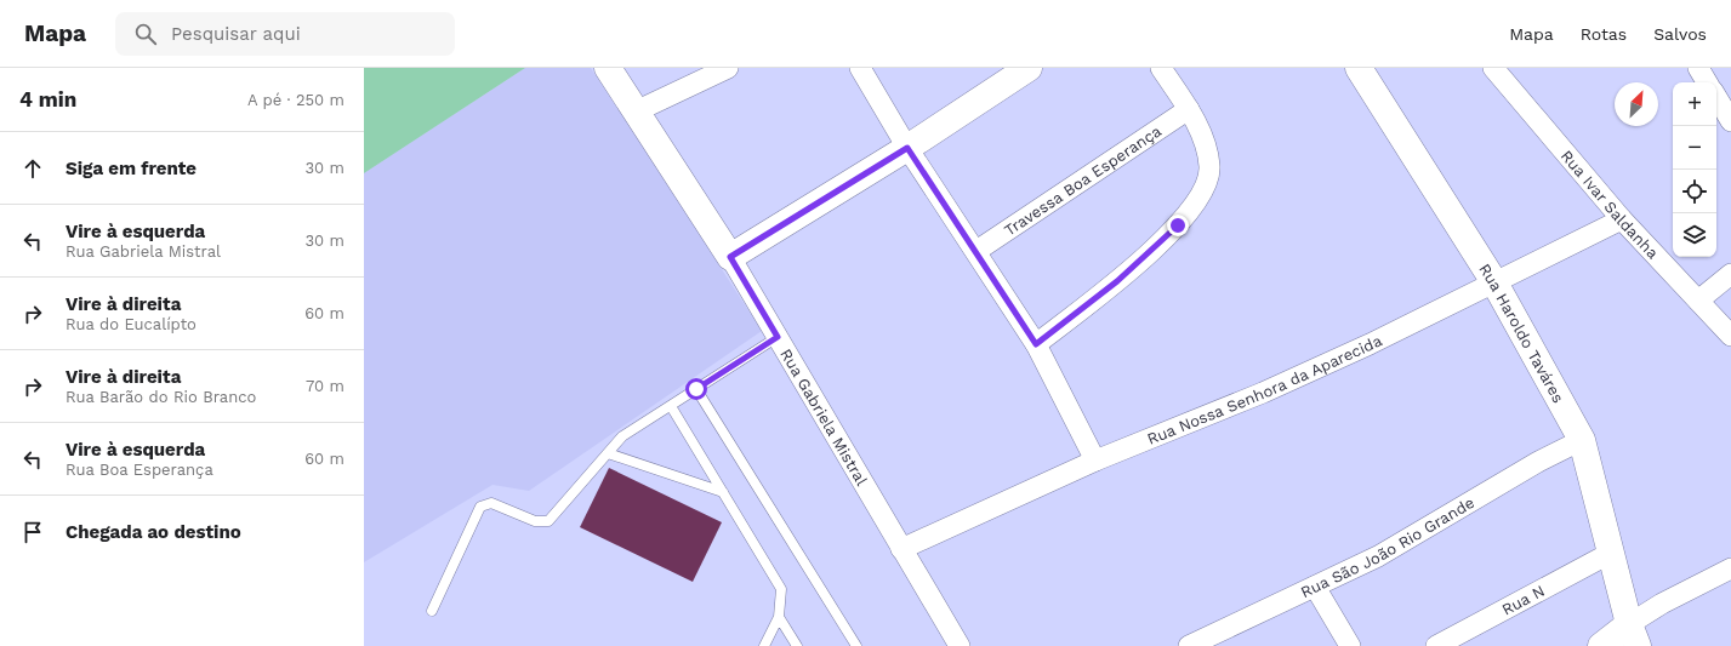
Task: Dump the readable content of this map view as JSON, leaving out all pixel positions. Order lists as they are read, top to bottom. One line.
{"streets":{"street":["Travessa Boa Esperança","Rua Ivar Saldanha","Rua Haroldo Taváres","Rua Nossa Senhora da Aparecida","Rua Gabriela Mistral","Rua São João Rio Grande","Rua N"]},"crossings":[["Rua Ivar Saldanha","Rua Nossa Senhora da Aparecida"],["Rua Haroldo Taváres","Rua Nossa Senhora da Aparecida"],["Rua Haroldo Taváres","Rua São João Rio Grande"],["Rua Haroldo Taváres","Rua N"],["Rua Nossa Senhora da Aparecida","Rua Gabriela Mistral"]],"north":"top right","page":{"header":"Mapa","search":"Pesquisar aqui","nav":["Mapa","Rotas","Salvos"],"heading":["4 min","A pé · 250 m"],"map_buttons":["+","−"],"list":[["Siga em frente","30 m"],["Vire à esquerda","Rua Gabriela Mistral","30 m"],["Vire à direita","Rua do Eucalípto","60 m"],["Vire à direita","Rua Barão do Rio Branco","70 m"],["Vire à esquerda","Rua Boa Esperança","60 m"],"Chegada ao destino"]}}
